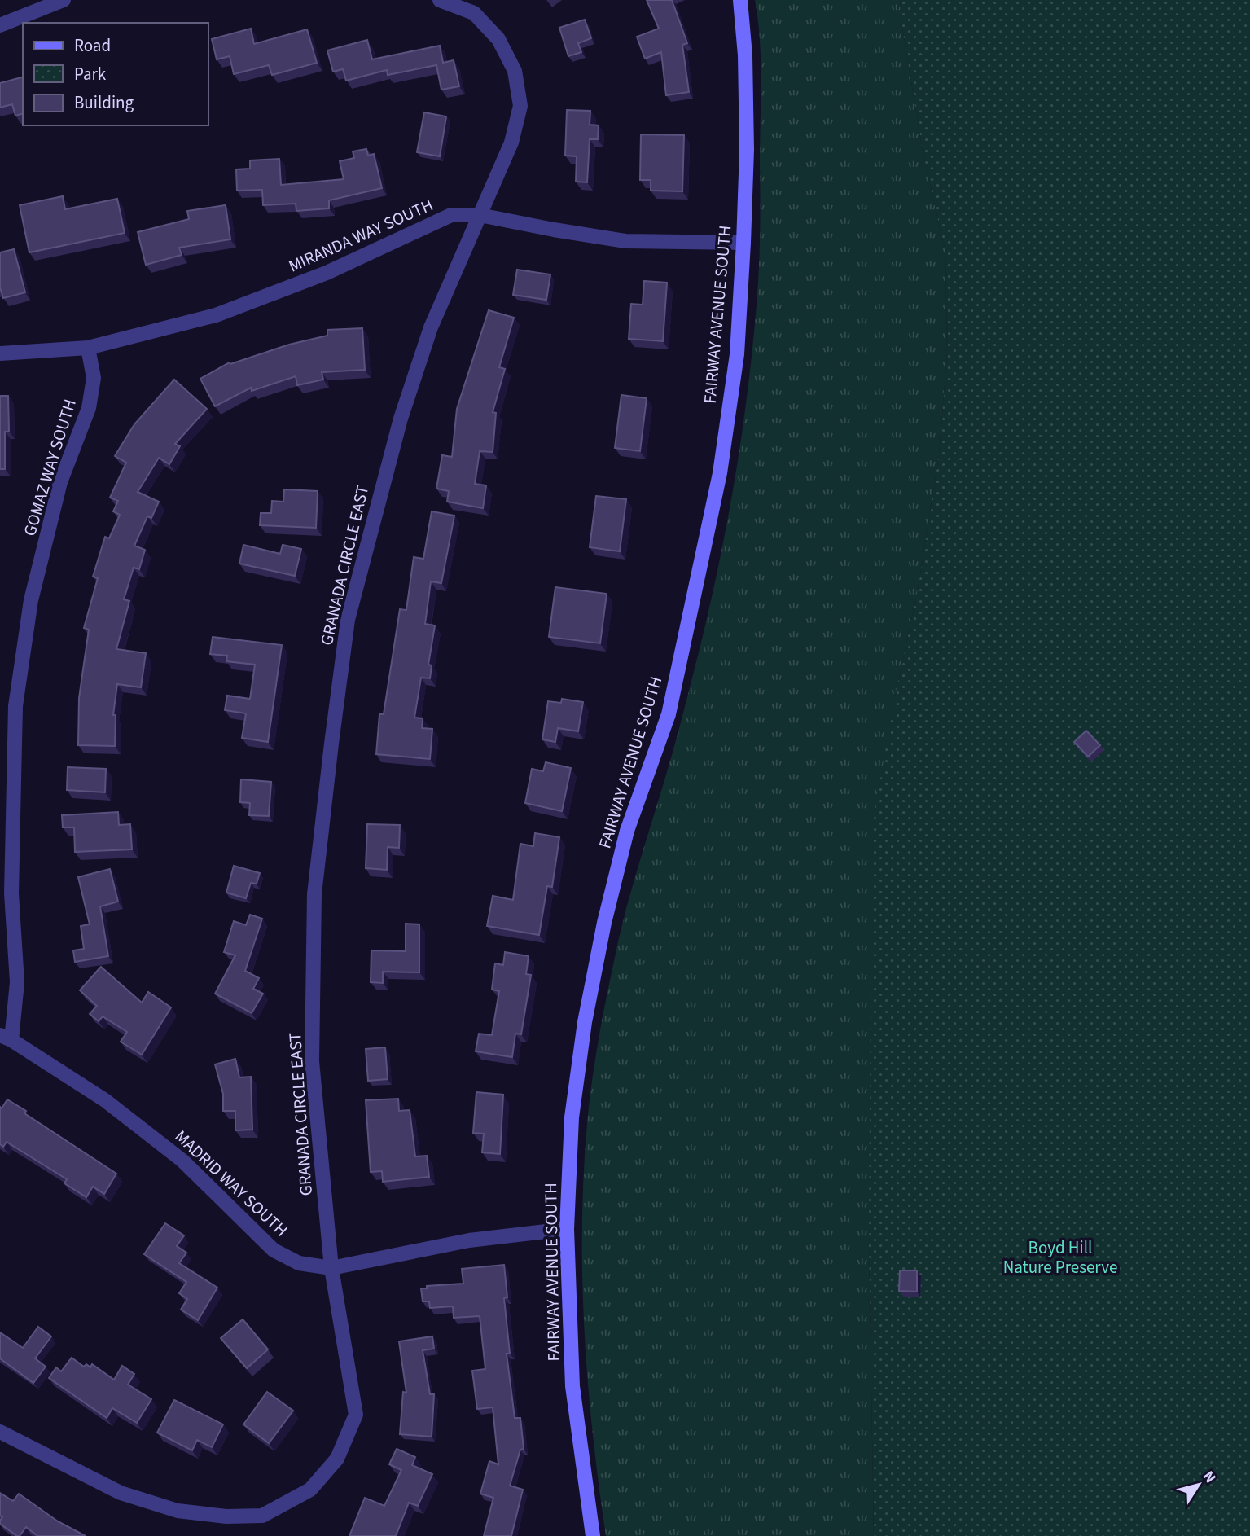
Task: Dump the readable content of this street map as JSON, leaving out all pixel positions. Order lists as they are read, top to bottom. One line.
{"streets":{"street":["MIRANDA WAY SOUTH","FAIRWAY AVENUE SOUTH","GOMAZ WAY SOUTH","GRANADA CIRCLE EAST","MADRID WAY SOUTH"]},"crossings":[["MIRANDA WAY SOUTH","FAIRWAY AVENUE SOUTH"],["MIRANDA WAY SOUTH","GOMAZ WAY SOUTH"],["MIRANDA WAY SOUTH","GRANADA CIRCLE EAST"],["FAIRWAY AVENUE SOUTH","MADRID WAY SOUTH"],["GOMAZ WAY SOUTH","MADRID WAY SOUTH"],["GRANADA CIRCLE EAST","MADRID WAY SOUTH"]],"parks":["Boyd Hill Nature Preserve"],"legend":["Road","Park","Building"],"north":"top right"}
